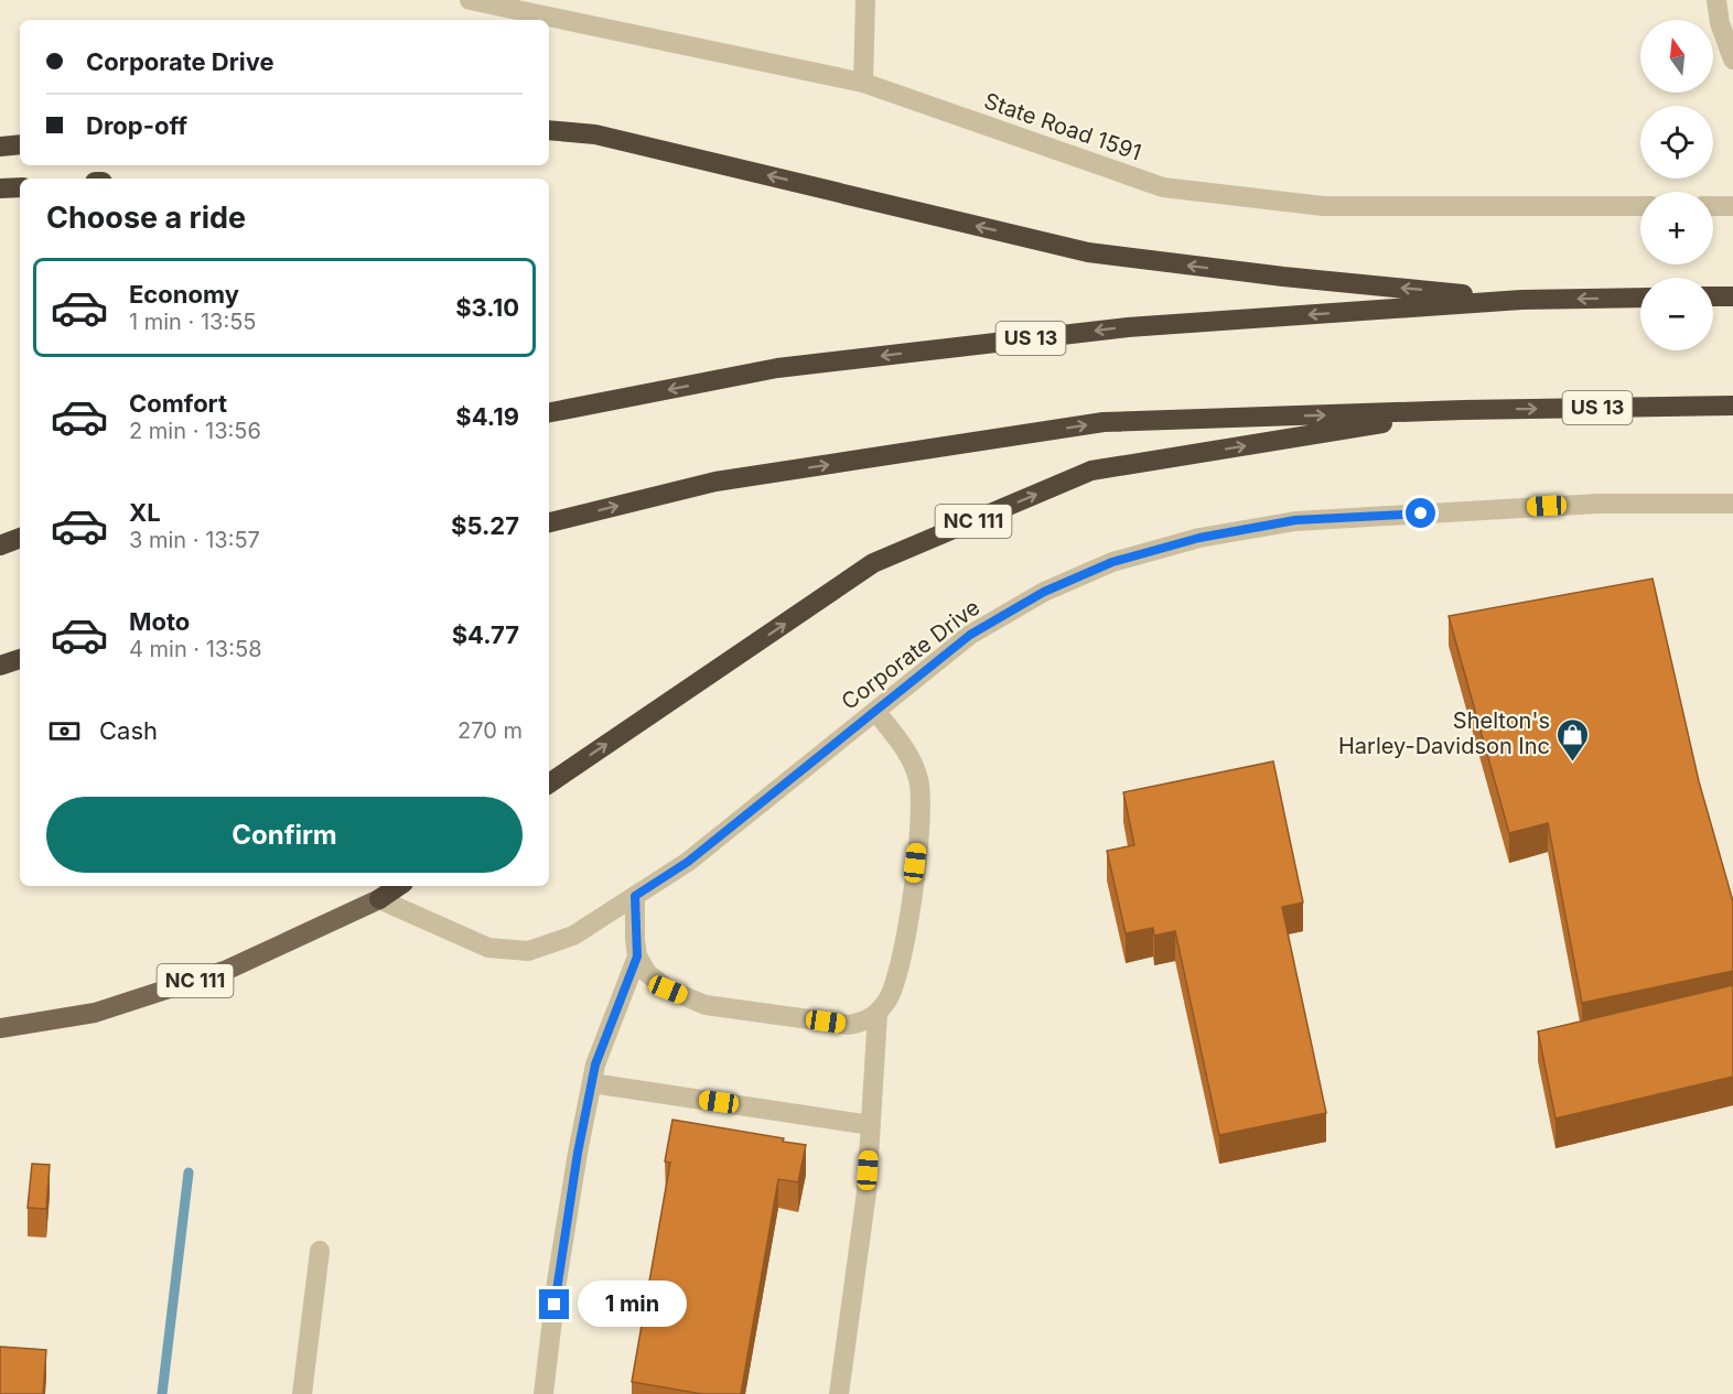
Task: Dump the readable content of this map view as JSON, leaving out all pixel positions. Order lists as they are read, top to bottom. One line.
{"streets":{"highway":["US 13","NC 111"],"street":["State Road 1591","Corporate Drive"]},"crossings":[["US 13","NC 111"],["NC 111","Corporate Drive"]],"places":{"shop":["Shelton's Harley-Davidson Inc"]},"north":"top","page":{"map_buttons":["+","−"],"banner":["Corporate Drive","Drop-off"],"heading":"Choose a ride","list":[{"name":"Economy","note":"1 min · 13:55","value":"$3.10"},{"name":"Comfort","note":"2 min · 13:56","value":"$4.19"},{"name":"XL","note":"3 min · 13:57","value":"$5.27"},{"name":"Moto","note":"4 min · 13:58","value":"$4.77"}],"pay":["Cash","270 m"],"buttons":"Confirm","bubble":"1 min"}}
